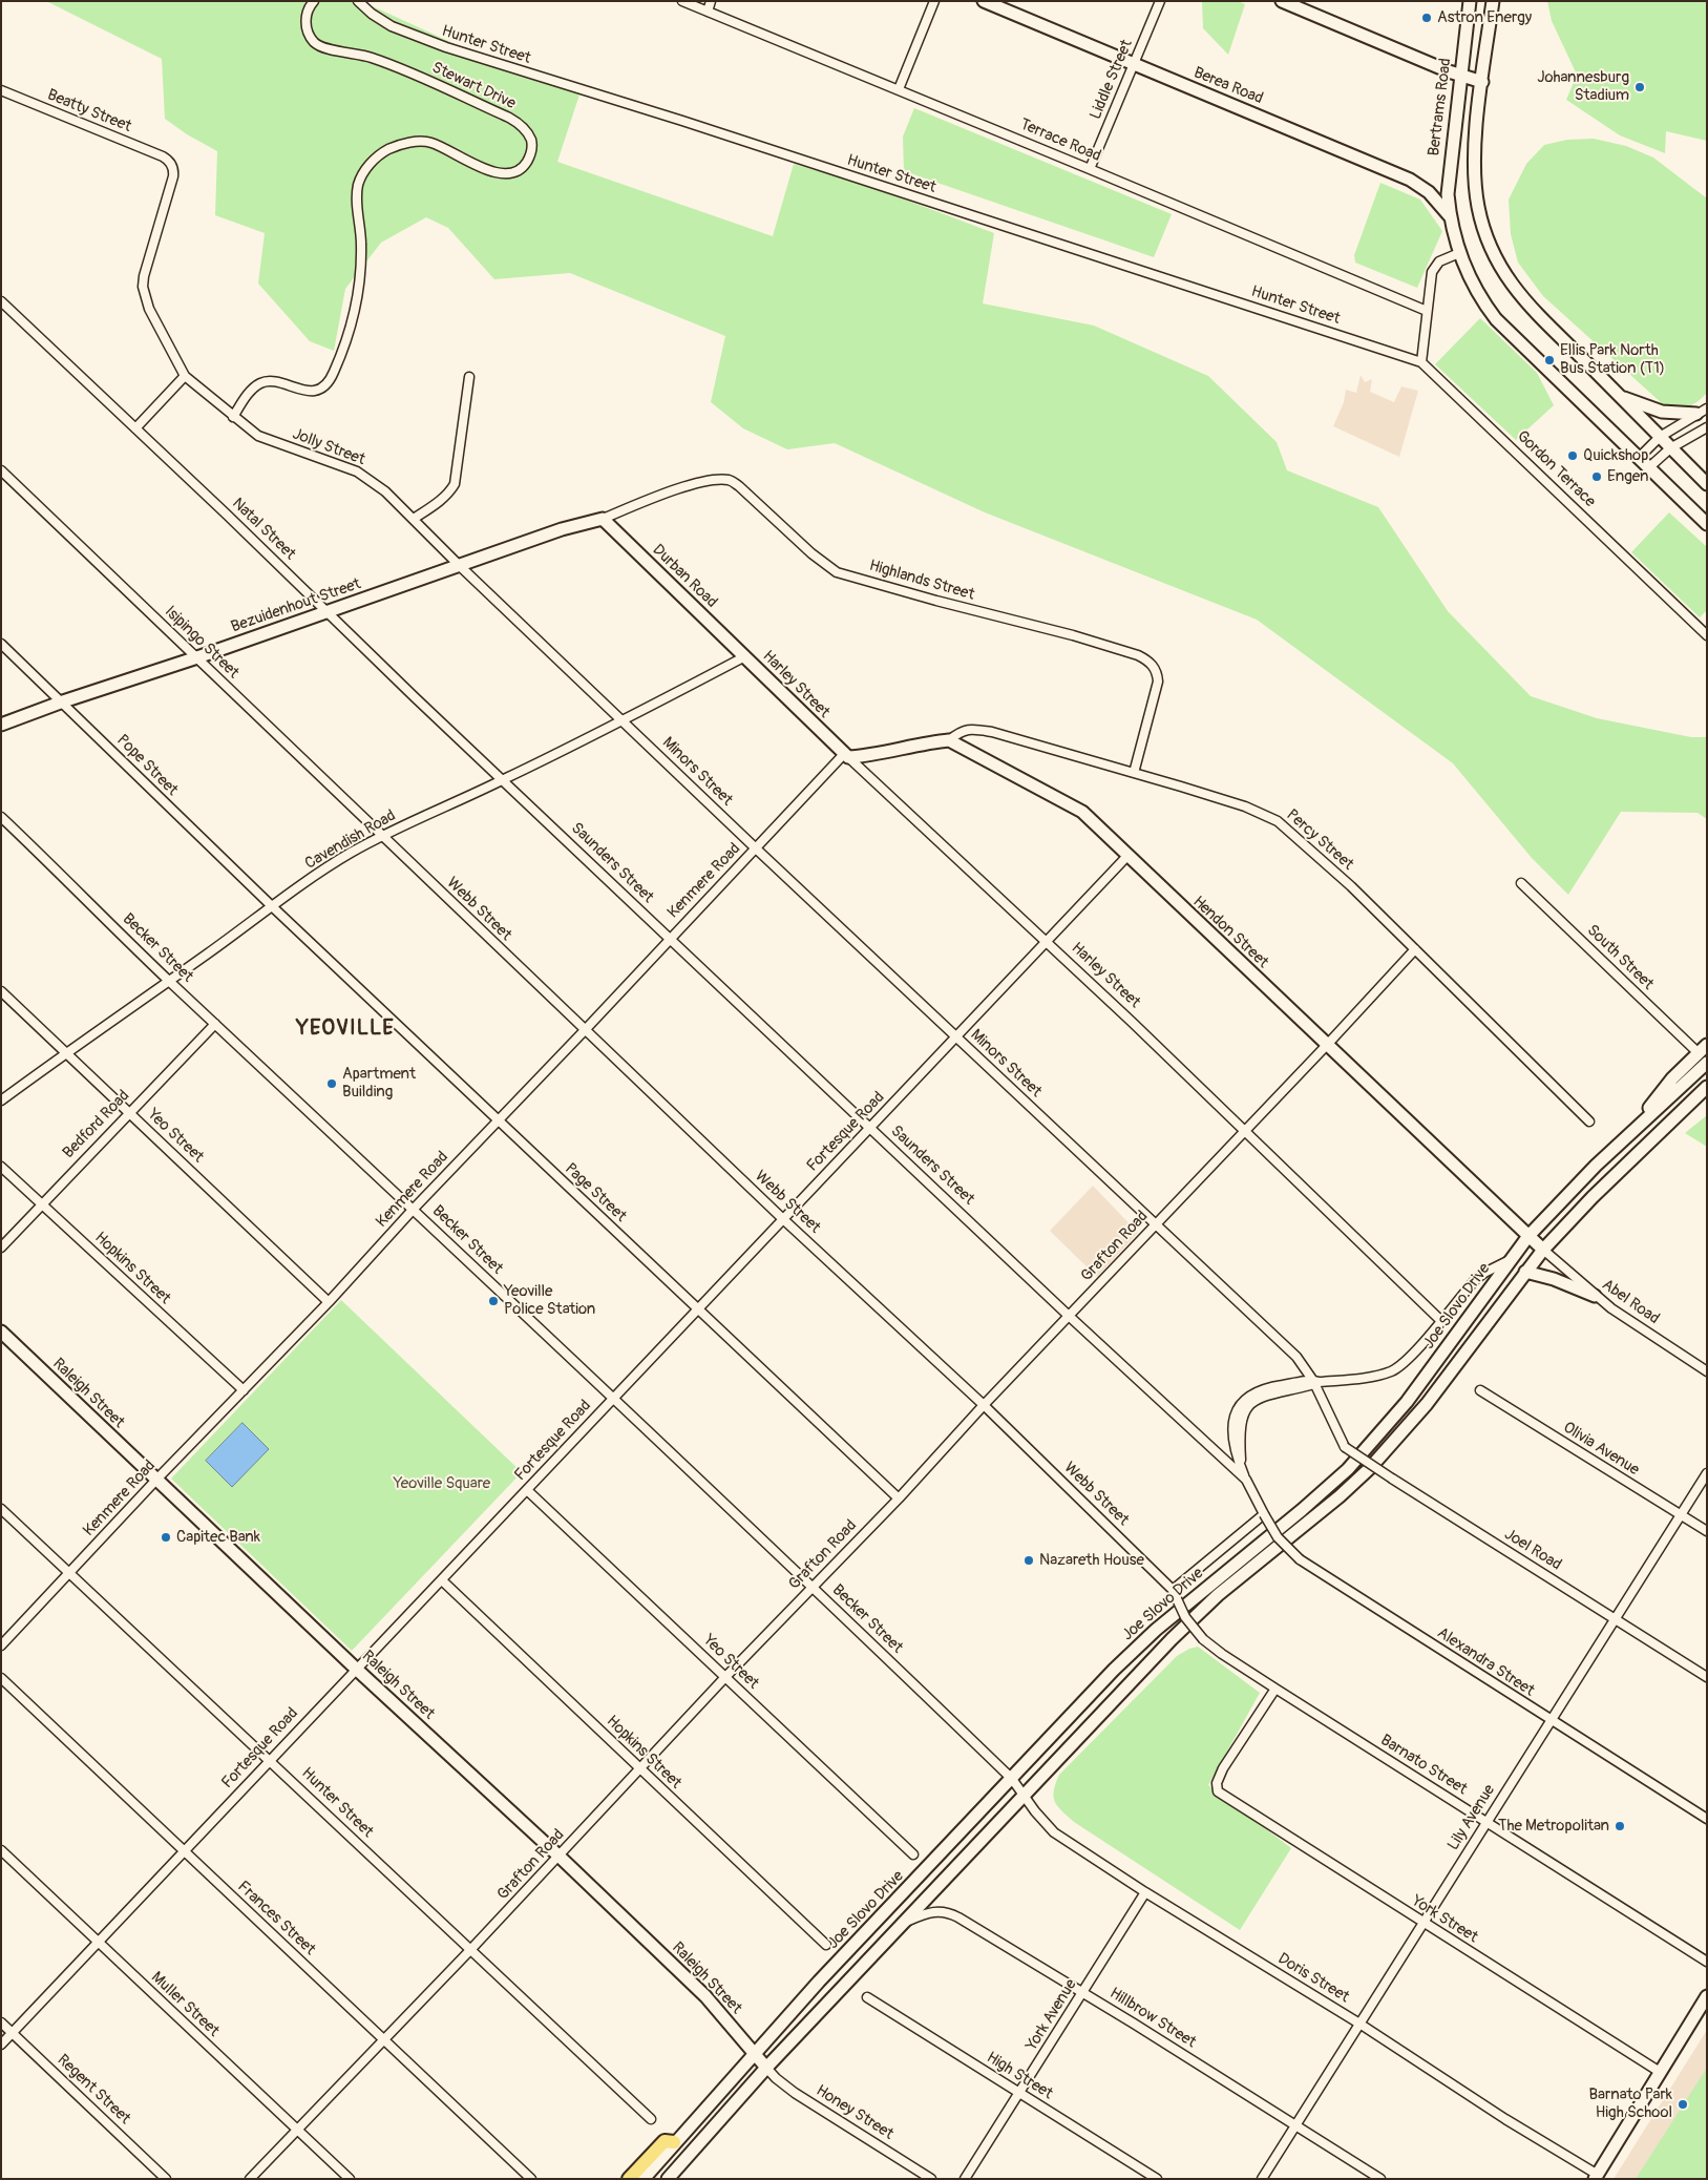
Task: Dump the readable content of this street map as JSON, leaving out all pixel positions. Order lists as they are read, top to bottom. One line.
{"streets":{"main road":["Berea Road","Bertrams Road","Durban Road","Bezuidenhout Street","Harley Street","Hendon Street","Joe Slovo Drive","Raleigh Street"],"street":["Hunter Street","Liddle Street","Stewart Drive","Beatty Street","Terrace Road","Jolly Street","Gordon Terrace","Natal Street","Highlands Street","Isipingo Street","Pope Street","Minors Street","Cavendish Road","Percy Street","Saunders Street","Kenmere Road","Webb Street","Becker Street","South Street","Bedford Road","Fortesque Road","Yeo Street","Page Street","Grafton Road","Hopkins Street","Abel Road","Olivia Avenue","Joel Road","Alexandra Street","Barnato Street","Lily Avenue","Frances Street","York Street","Doris Street","Muller Street","York Avenue","Hillbrow Street","High Street","Regent Street","Honey Street"]},"crossings":[["Hunter Street","Gordon Terrace"],["Hunter Street","Kenmere Road"],["Hunter Street","Fortesque Road"],["Hunter Street","Grafton Road"],["Liddle Street","Berea Road"],["Liddle Street","Terrace Road"],["Stewart Drive","Jolly Street"],["Berea Road","Bertrams Road"],["Beatty Street","Jolly Street"],["Jolly Street","Bezuidenhout Street"],["Jolly Street","Minors Street"],["Jolly Street","Cavendish Road"],["Natal Street","Bezuidenhout Street"],["Natal Street","Cavendish Road"],["Natal Street","Saunders Street"],["Durban Road","Highlands Street"],["Durban Road","Bezuidenhout Street"],["Durban Road","Harley Street"],["Durban Road","Cavendish Road"],["Highlands Street","Bezuidenhout Street"],["Highlands Street","Percy Street"],["Bezuidenhout Street","Isipingo Street"],["Bezuidenhout Street","Pope Street"],["Isipingo Street","Cavendish Road"],["Isipingo Street","Webb Street"],["Harley Street","Cavendish Road"],["Harley Street","Kenmere Road"],["Harley Street","Fortesque Road"],["Harley Street","Grafton Road"],["Pope Street","Cavendish Road"],["Pope Street","Page Street"],["Minors Street","Cavendish Road"],["Minors Street","Kenmere Road"],["Minors Street","Fortesque Road"],["Minors Street","Grafton Road"],["Minors Street","Joel Road"],["Cavendish Road","Saunders Street"],["Cavendish Road","Webb Street"],["Cavendish Road","Becker Street"],["Cavendish Road","Yeo Street"],["Cavendish Road","Page Street"],["Percy Street","Hendon Street"],["Percy Street","Grafton Road"],["Saunders Street","Kenmere Road"],["Saunders Street","Fortesque Road"],["Saunders Street","Grafton Road"],["Saunders Street","Alexandra Street"],["Kenmere Road","Webb Street"],["Kenmere Road","Becker Street"],["Kenmere Road","Yeo Street"],["Kenmere Road","Page Street"],["Kenmere Road","Hopkins Street"],["Kenmere Road","Raleigh Street"],["Webb Street","Fortesque Road"],["Webb Street","Grafton Road"],["Webb Street","Barnato Street"],["Hendon Street","Fortesque Road"],["Hendon Street","Grafton Road"],["Hendon Street","Abel Road"],["Hendon Street","Joe Slovo Drive"],["Becker Street","Bedford Road"],["Becker Street","Fortesque Road"],["Becker Street","Grafton Road"],["Becker Street","Joe Slovo Drive"],["Becker Street","Doris Street"],["Bedford Road","Yeo Street"],["Bedford Road","Hopkins Street"],["Fortesque Road","Yeo Street"],["Fortesque Road","Page Street"],["Fortesque Road","Hopkins Street"],["Fortesque Road","Raleigh Street"],["Fortesque Road","Frances Street"],["Fortesque Road","Muller Street"],["Fortesque Road","Regent Street"],["Yeo Street","Grafton Road"],["Page Street","Grafton Road"],["Grafton Road","Hopkins Street"],["Grafton Road","Raleigh Street"],["Grafton Road","Frances Street"],["Grafton Road","Muller Street"],["Abel Road","Joe Slovo Drive"],["Joe Slovo Drive","Raleigh Street"],["Joe Slovo Drive","Doris Street"],["Joe Slovo Drive","Hillbrow Street"],["Joe Slovo Drive","Honey Street"],["Raleigh Street","Honey Street"],["Olivia Avenue","Lily Avenue"],["Joel Road","Lily Avenue"],["Alexandra Street","Lily Avenue"],["Barnato Street","Lily Avenue"],["Barnato Street","York Street"],["Lily Avenue","York Street"],["Lily Avenue","Doris Street"],["Lily Avenue","Hillbrow Street"],["Doris Street","York Avenue"],["York Avenue","Hillbrow Street"],["York Avenue","High Street"]],"districts":["YEOVILLE"],"parks":["Yeoville Square"],"places":["Astron Energy","Johannesburg Stadium","Ellis Park North Bus Station (T1)","Quickshop","Engen","Apartment Building","Yeoville Police Station","Capitec Bank","Nazareth House","The Metropolitan","Barnato Park High School"]}
